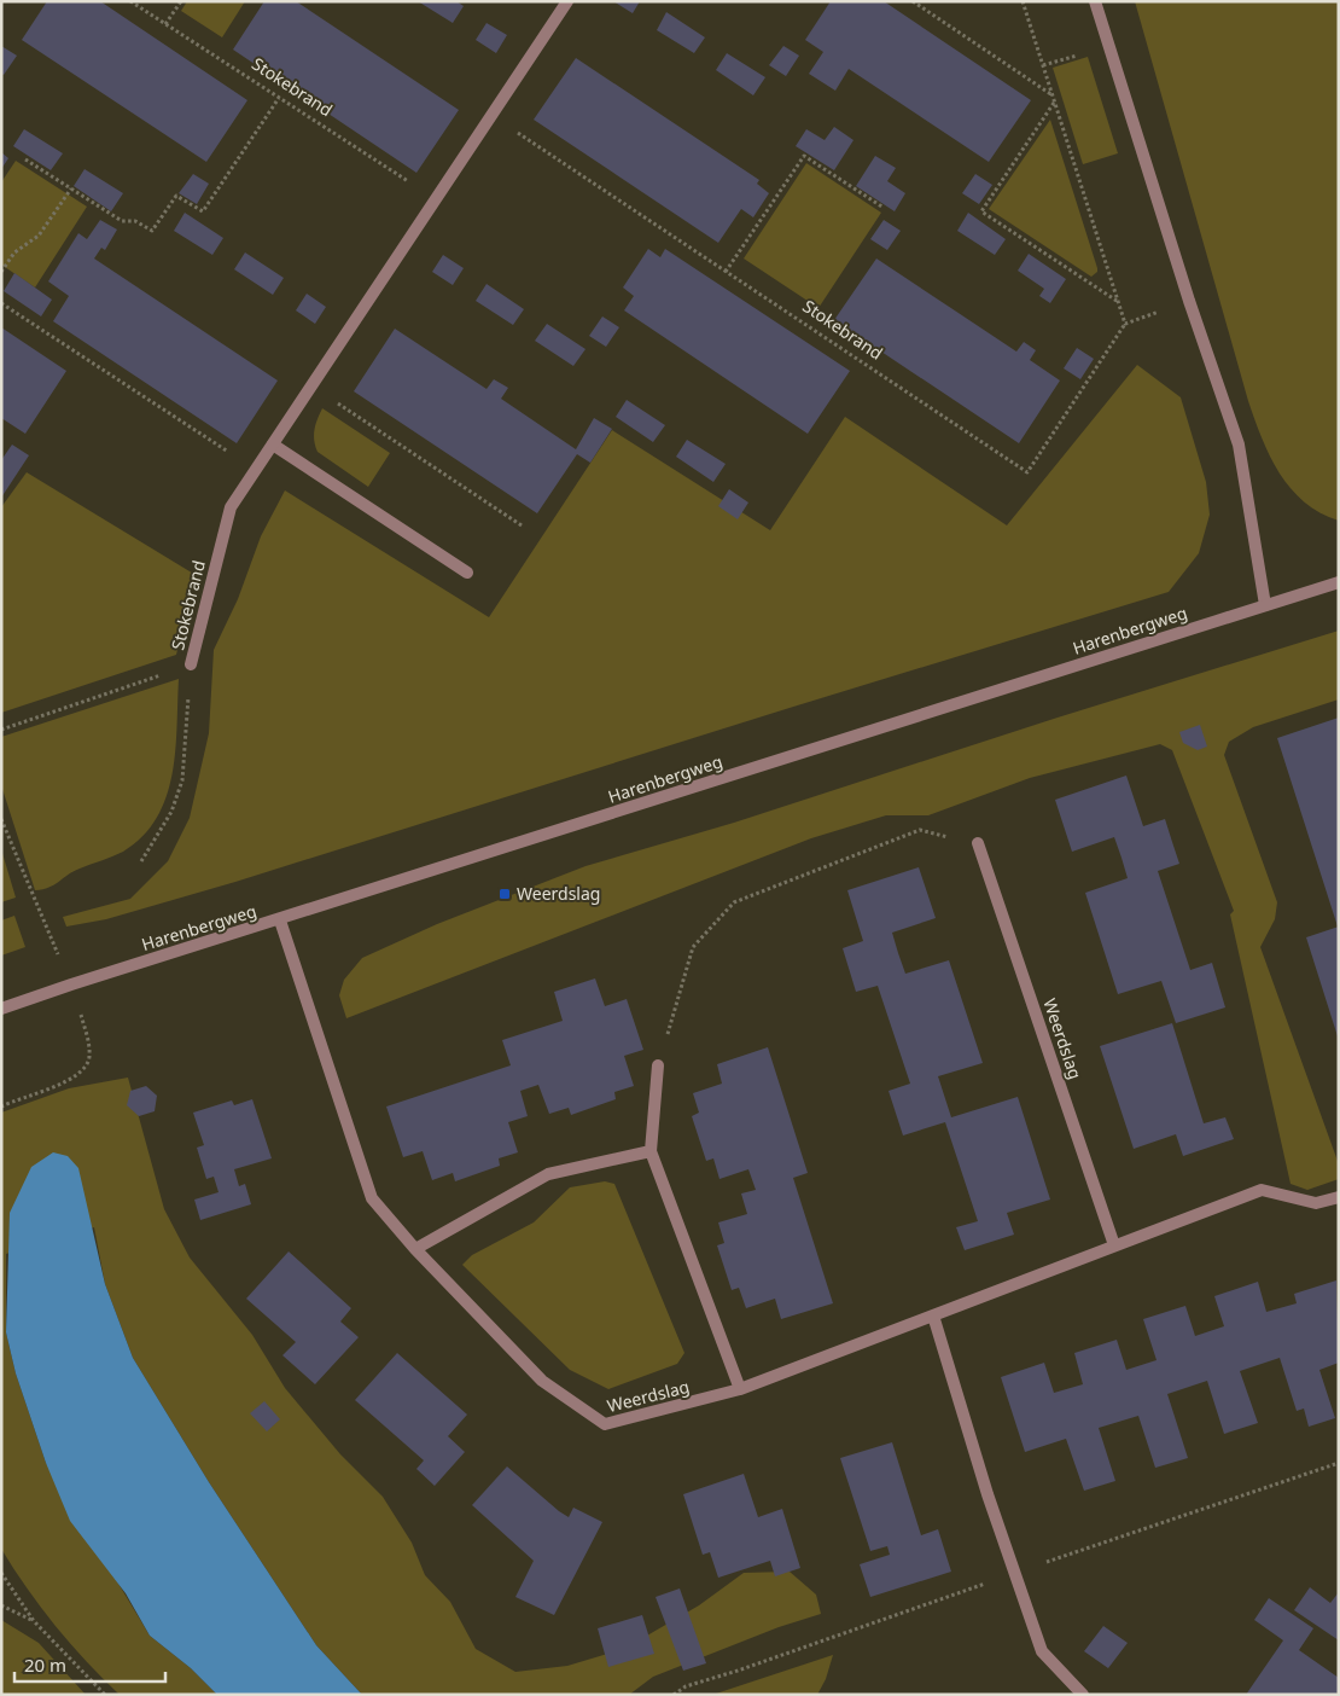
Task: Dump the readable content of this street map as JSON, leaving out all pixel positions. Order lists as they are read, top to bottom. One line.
{"streets":{"street":["Stokebrand","Harenbergweg","Weerdslag"]},"crossings":[["Harenbergweg","Weerdslag"]],"places":{"transit":["Weerdslag"]},"scale_bar":"20 m"}
